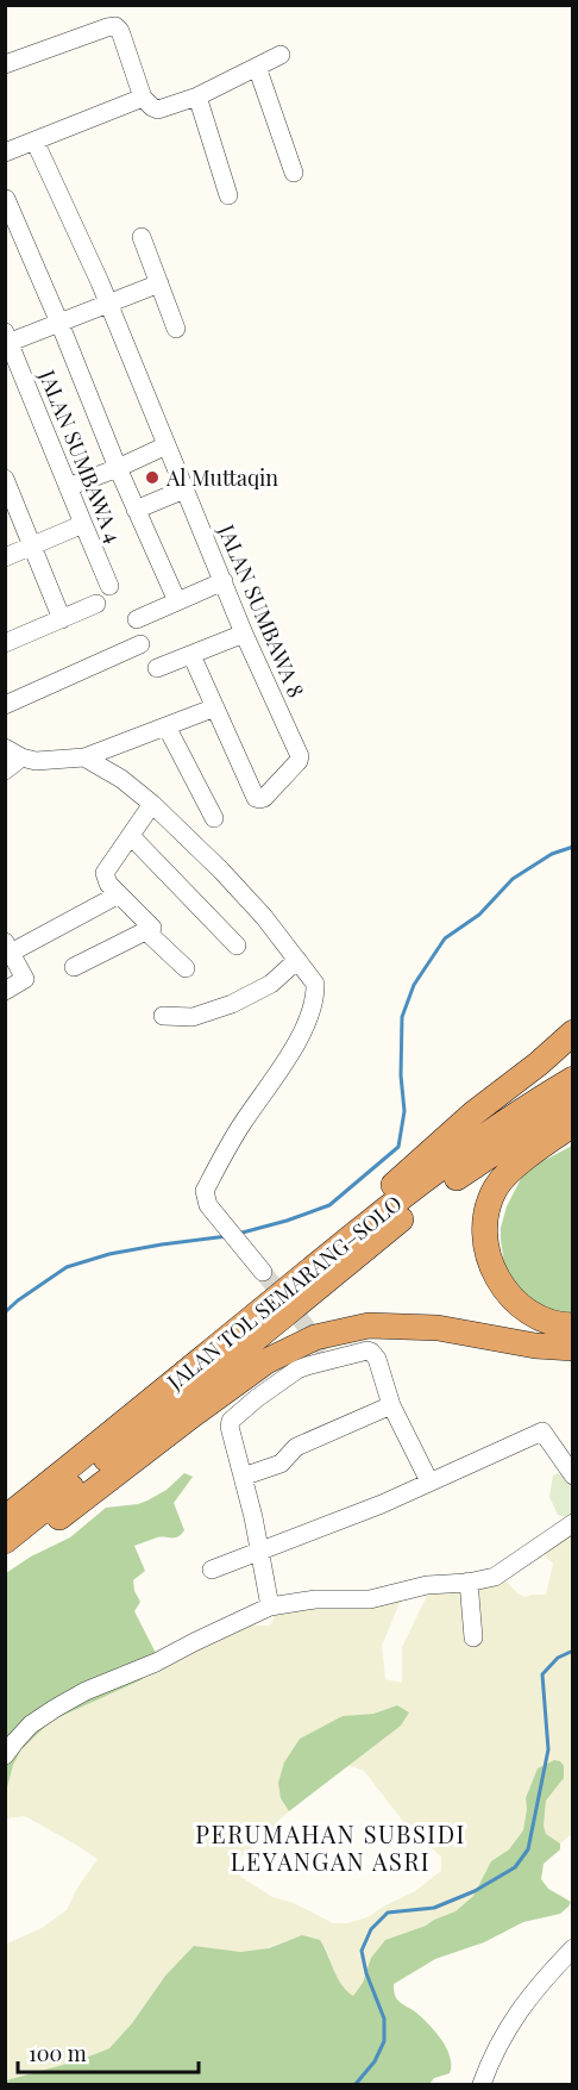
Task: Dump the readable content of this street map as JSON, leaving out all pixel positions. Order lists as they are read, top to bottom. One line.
{"streets":{"highway":["JALAN TOL SEMARANG–SOLO"],"street":["JALAN SUMBAWA 4","JALAN SUMBAWA 8"]},"districts":["PERUMAHAN SUBSIDI LEYANGAN ASRI"],"places":["Al Muttaqin"],"scale_bar":"100 m"}
